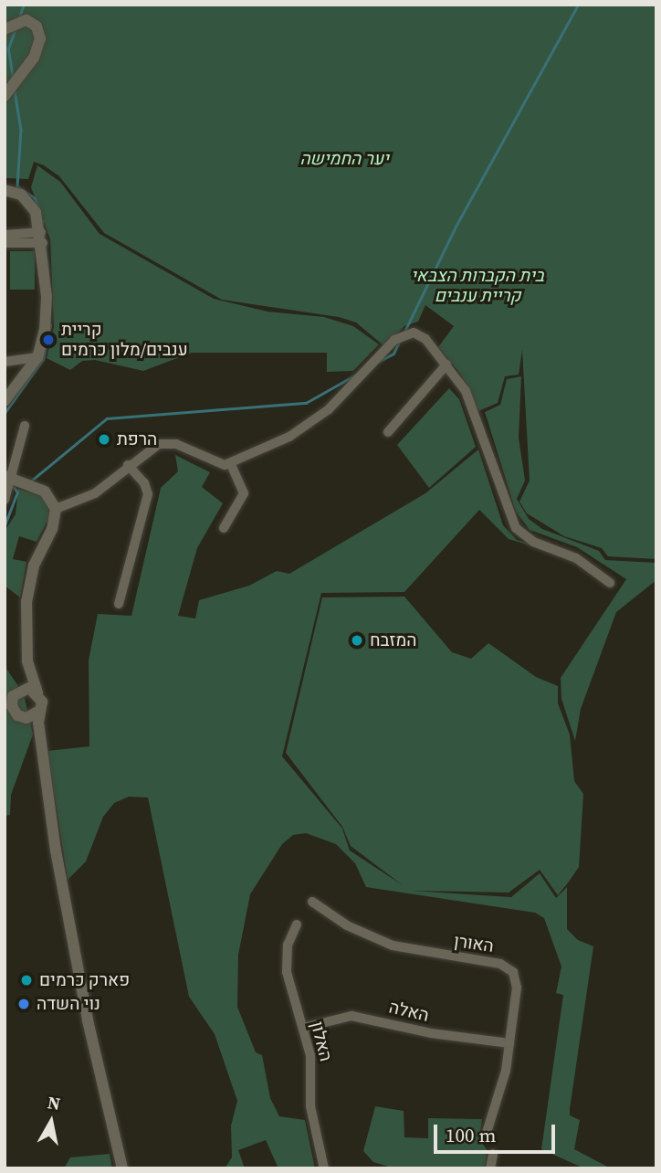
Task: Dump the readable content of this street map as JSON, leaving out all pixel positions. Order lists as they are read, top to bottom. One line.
{"streets":{"street":["האורן","האלה","האלון"]},"crossings":[["האורן","האלה"],["האלה","האלון"]],"parks":["יער החמישה","בית הקברות הצבאי קריית ענבים"],"places":["קריית ענבים/מלון כרמים","הרפת","המזבח","פארק כרמים","נוי השדה"],"scale_bar":"100 m","north":"top"}
